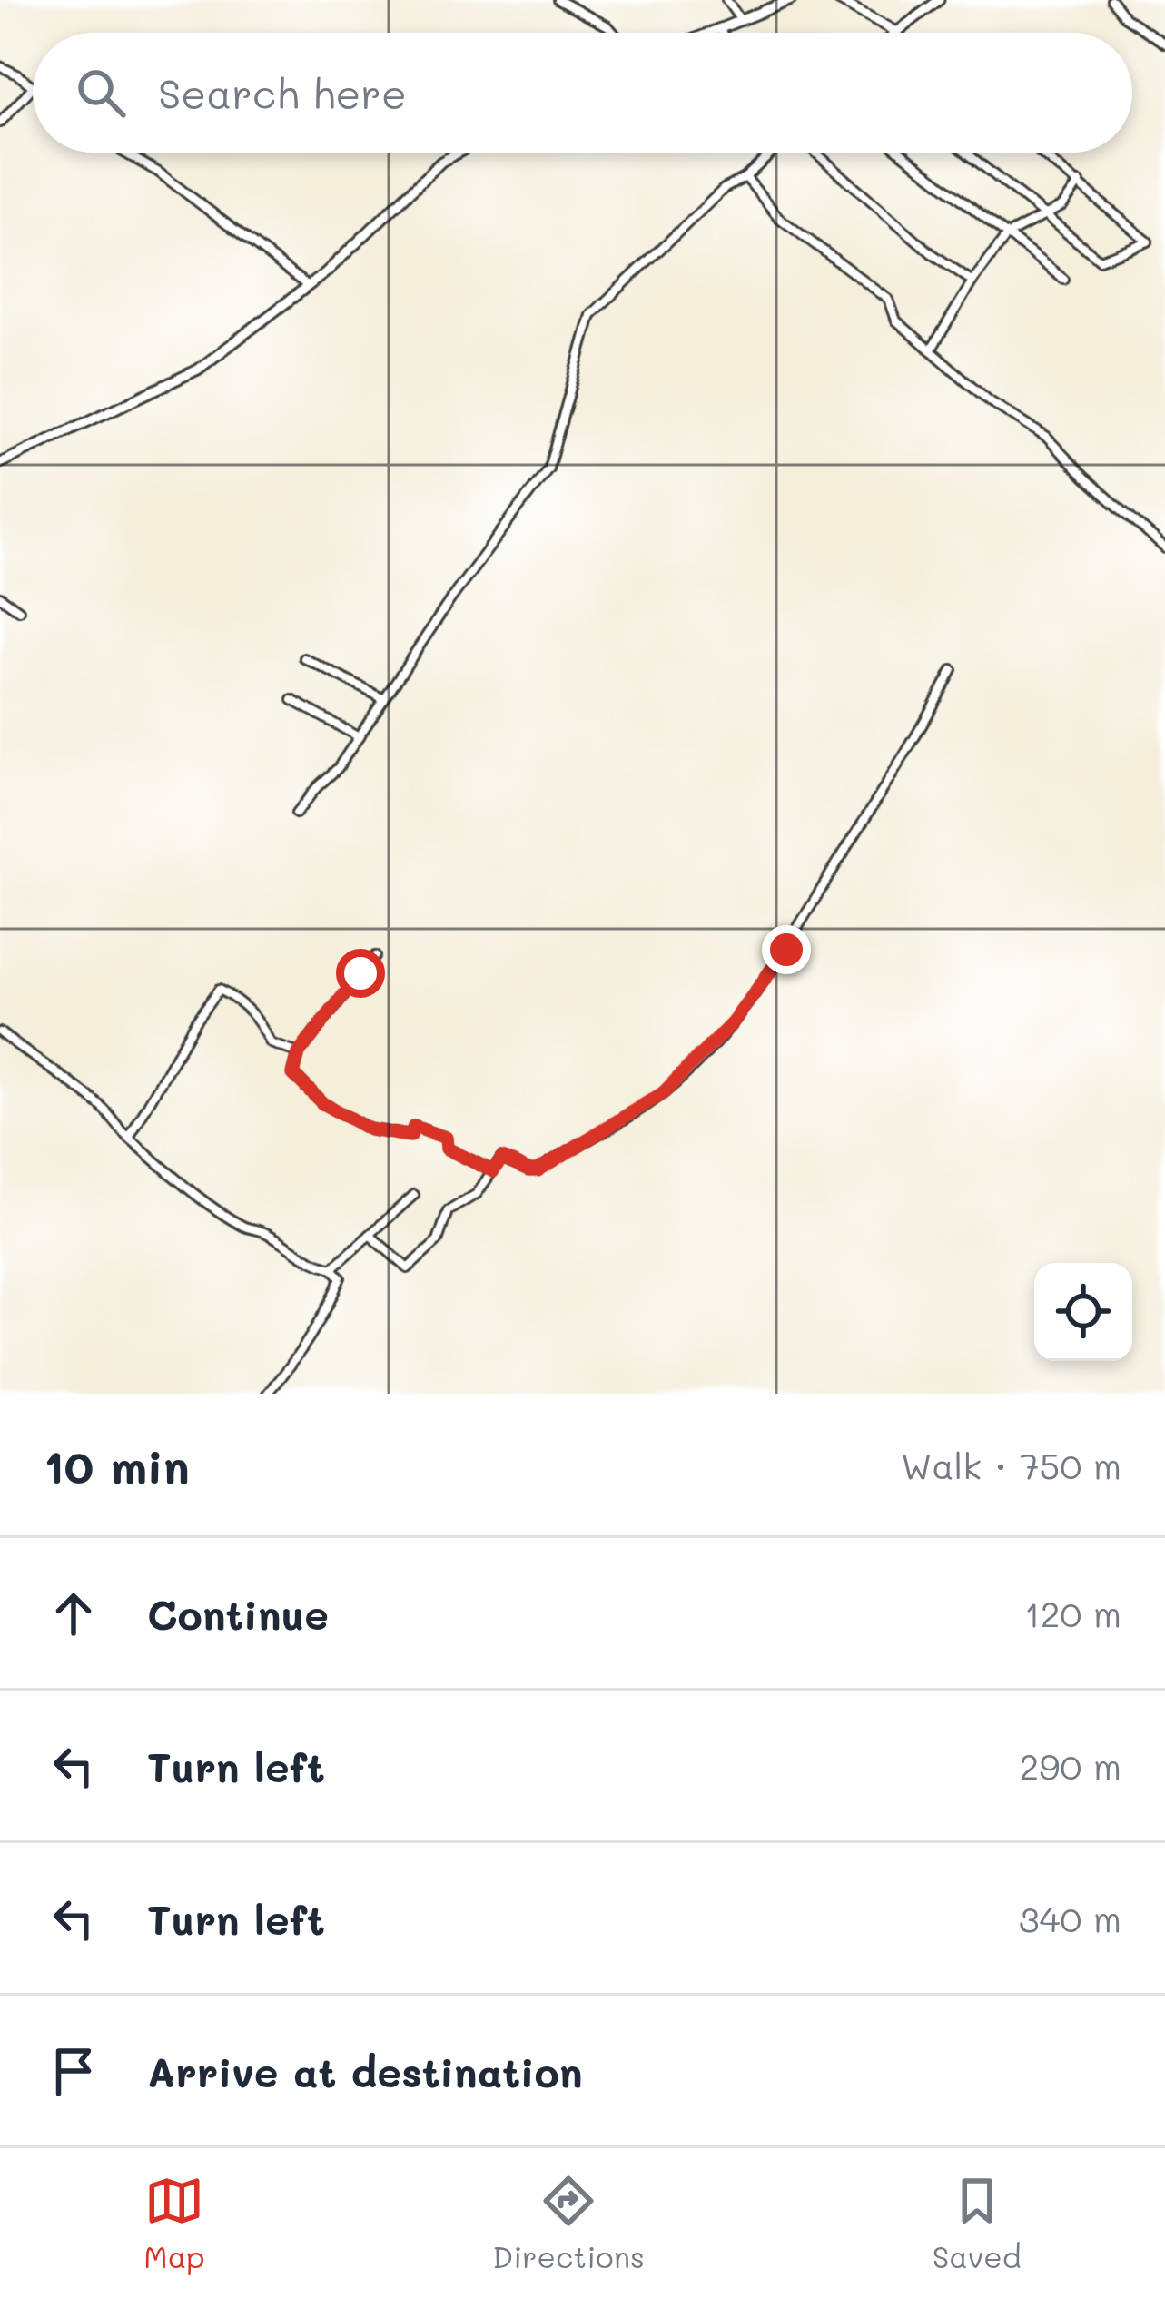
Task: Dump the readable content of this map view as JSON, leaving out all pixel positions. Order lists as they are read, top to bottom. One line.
{"page":{"search":"Search here","heading":["10 min","Walk · 750 m"],"list":[["Continue","120 m"],["Turn left","290 m"],["Turn left","340 m"],"Arrive at destination"],"nav":["Map","Directions","Saved"]}}
